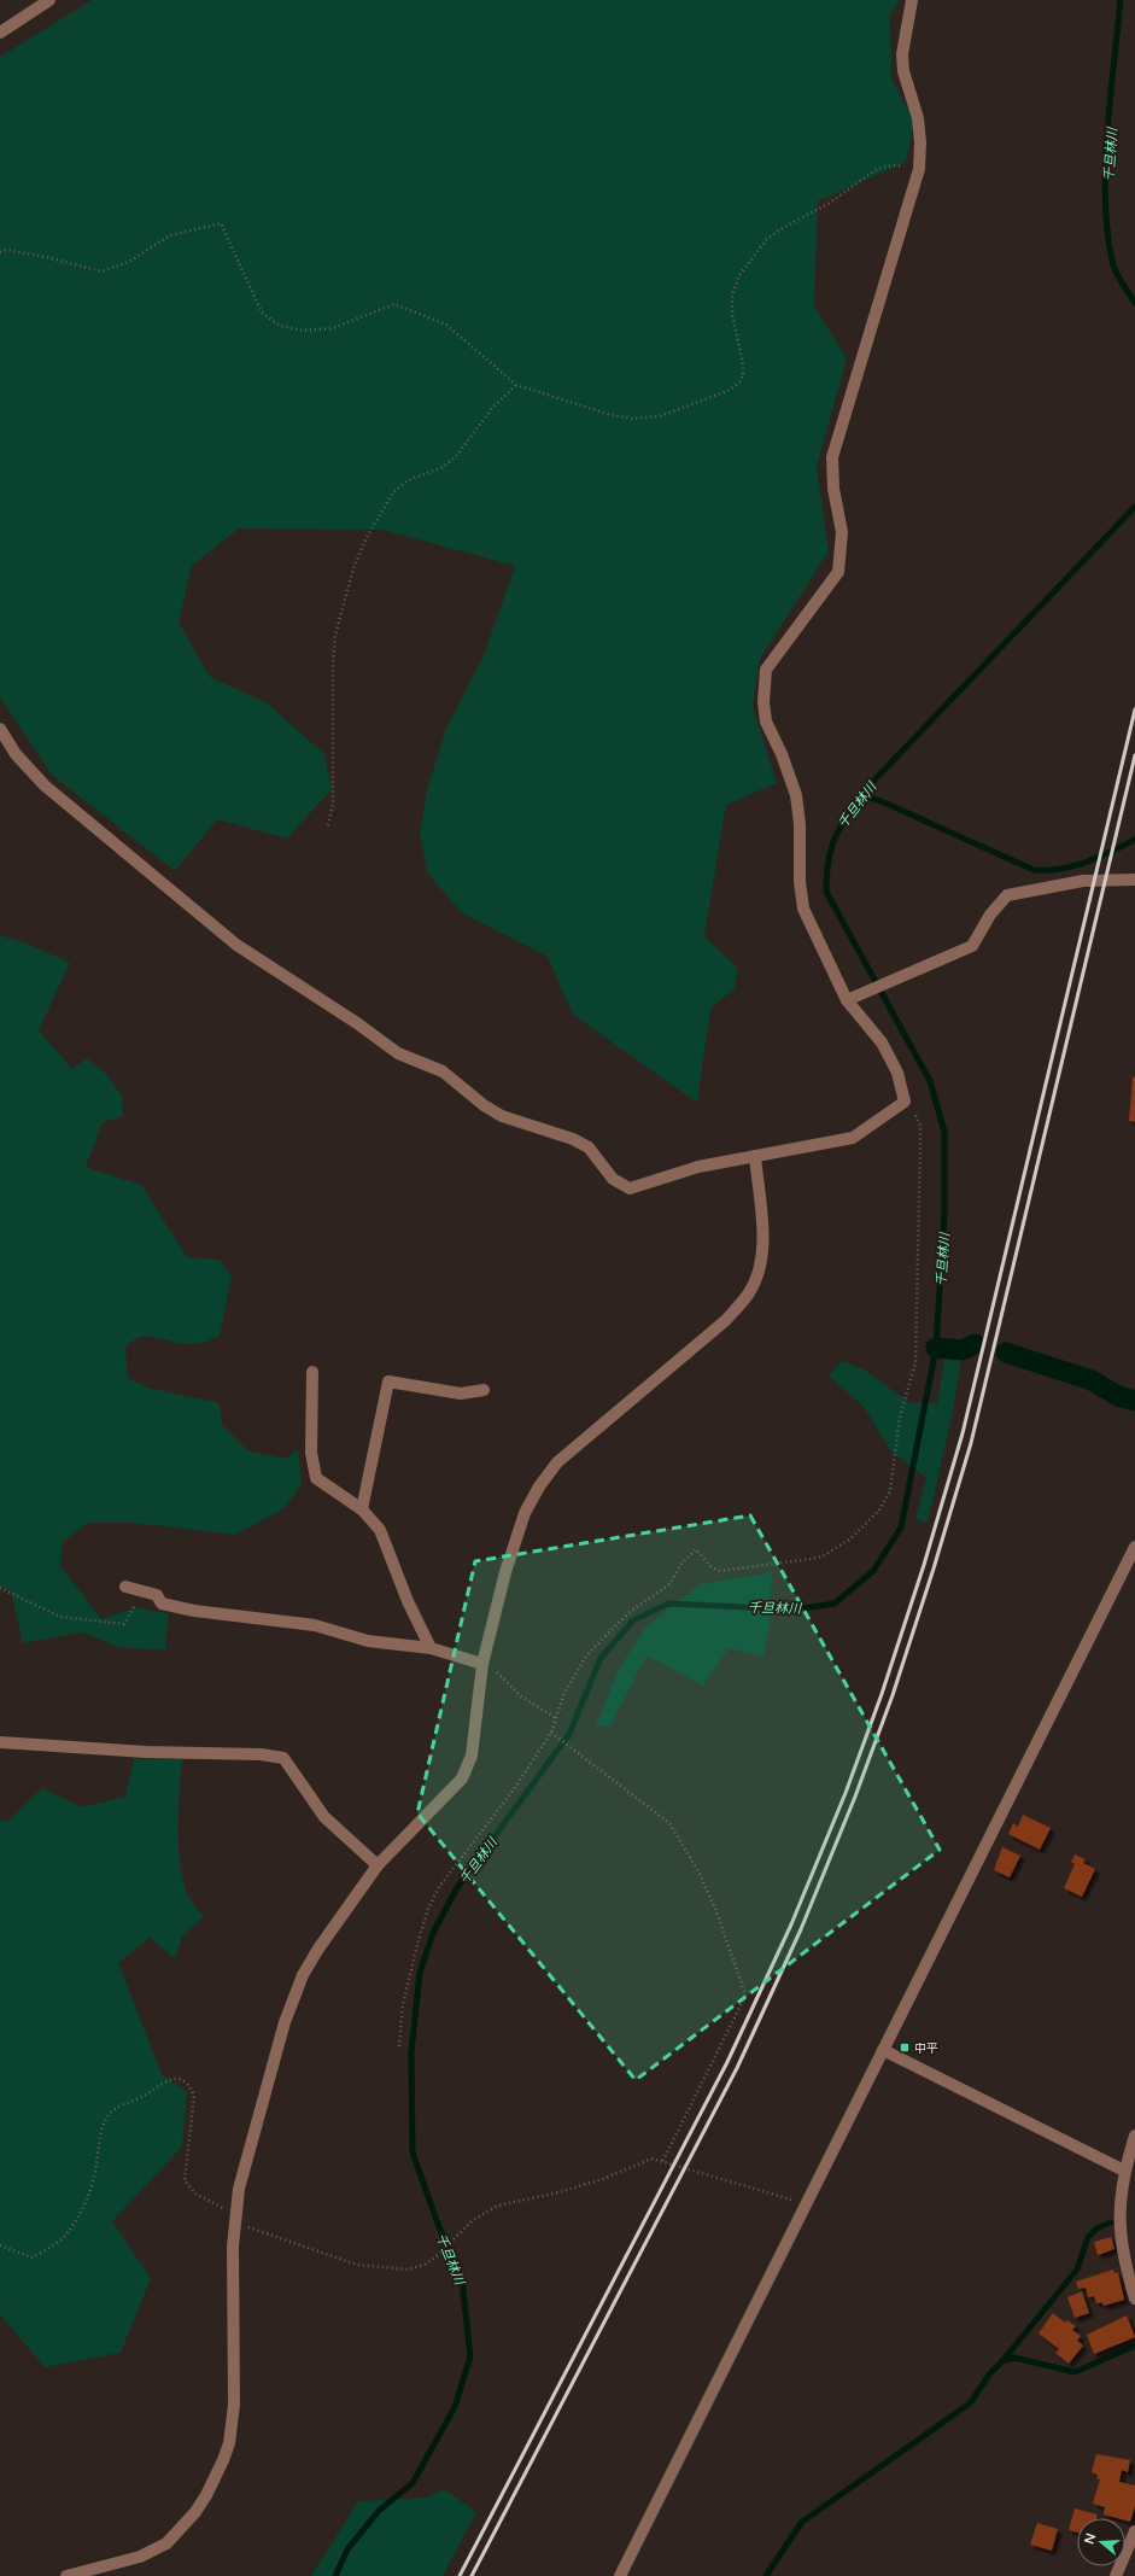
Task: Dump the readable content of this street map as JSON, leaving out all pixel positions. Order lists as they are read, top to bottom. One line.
{"water":["千旦林川"],"places":{"transit":["中平"]},"north":"left"}
